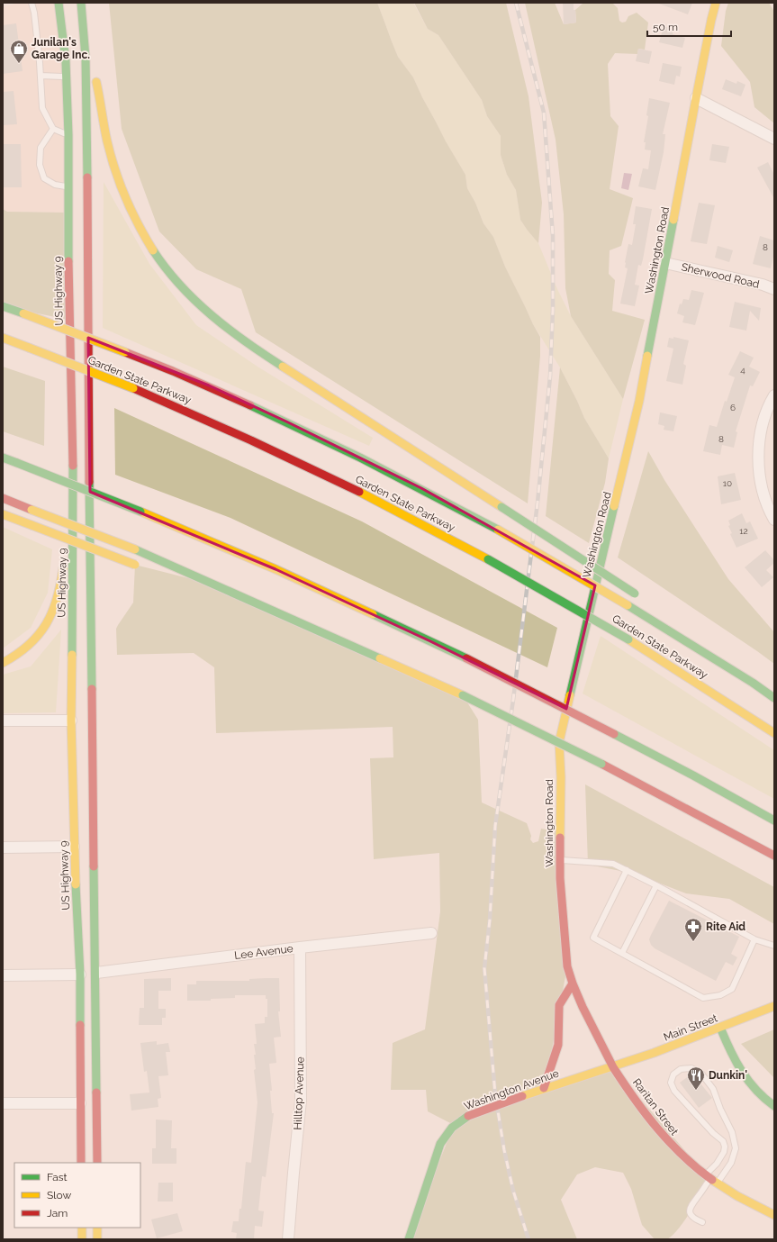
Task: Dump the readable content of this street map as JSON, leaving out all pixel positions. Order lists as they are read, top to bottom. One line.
{"streets":{"main road":["Washington Road","US Highway 9","Garden State Parkway","Main Street","Washington Avenue","Raritan Street"],"street":["Sherwood Road","Lee Avenue","Hilltop Avenue"]},"crossings":[["Washington Road","Sherwood Road"],["Washington Road","Main Street"],["Washington Road","Washington Avenue"],["Washington Road","Raritan Street"],["Lee Avenue","Hilltop Avenue"],["Main Street","Washington Avenue"],["Main Street","Raritan Street"],["Washington Avenue","Raritan Street"]],"places":{"shop":["Junilan's Garage Inc."],"pharmacy":["Rite Aid"],"restaurant":["Dunkin'"]},"house_numbers":["8","4","6","8","10","12"],"legend":["Fast","Slow","Jam"],"scale_bar":"50 m"}
